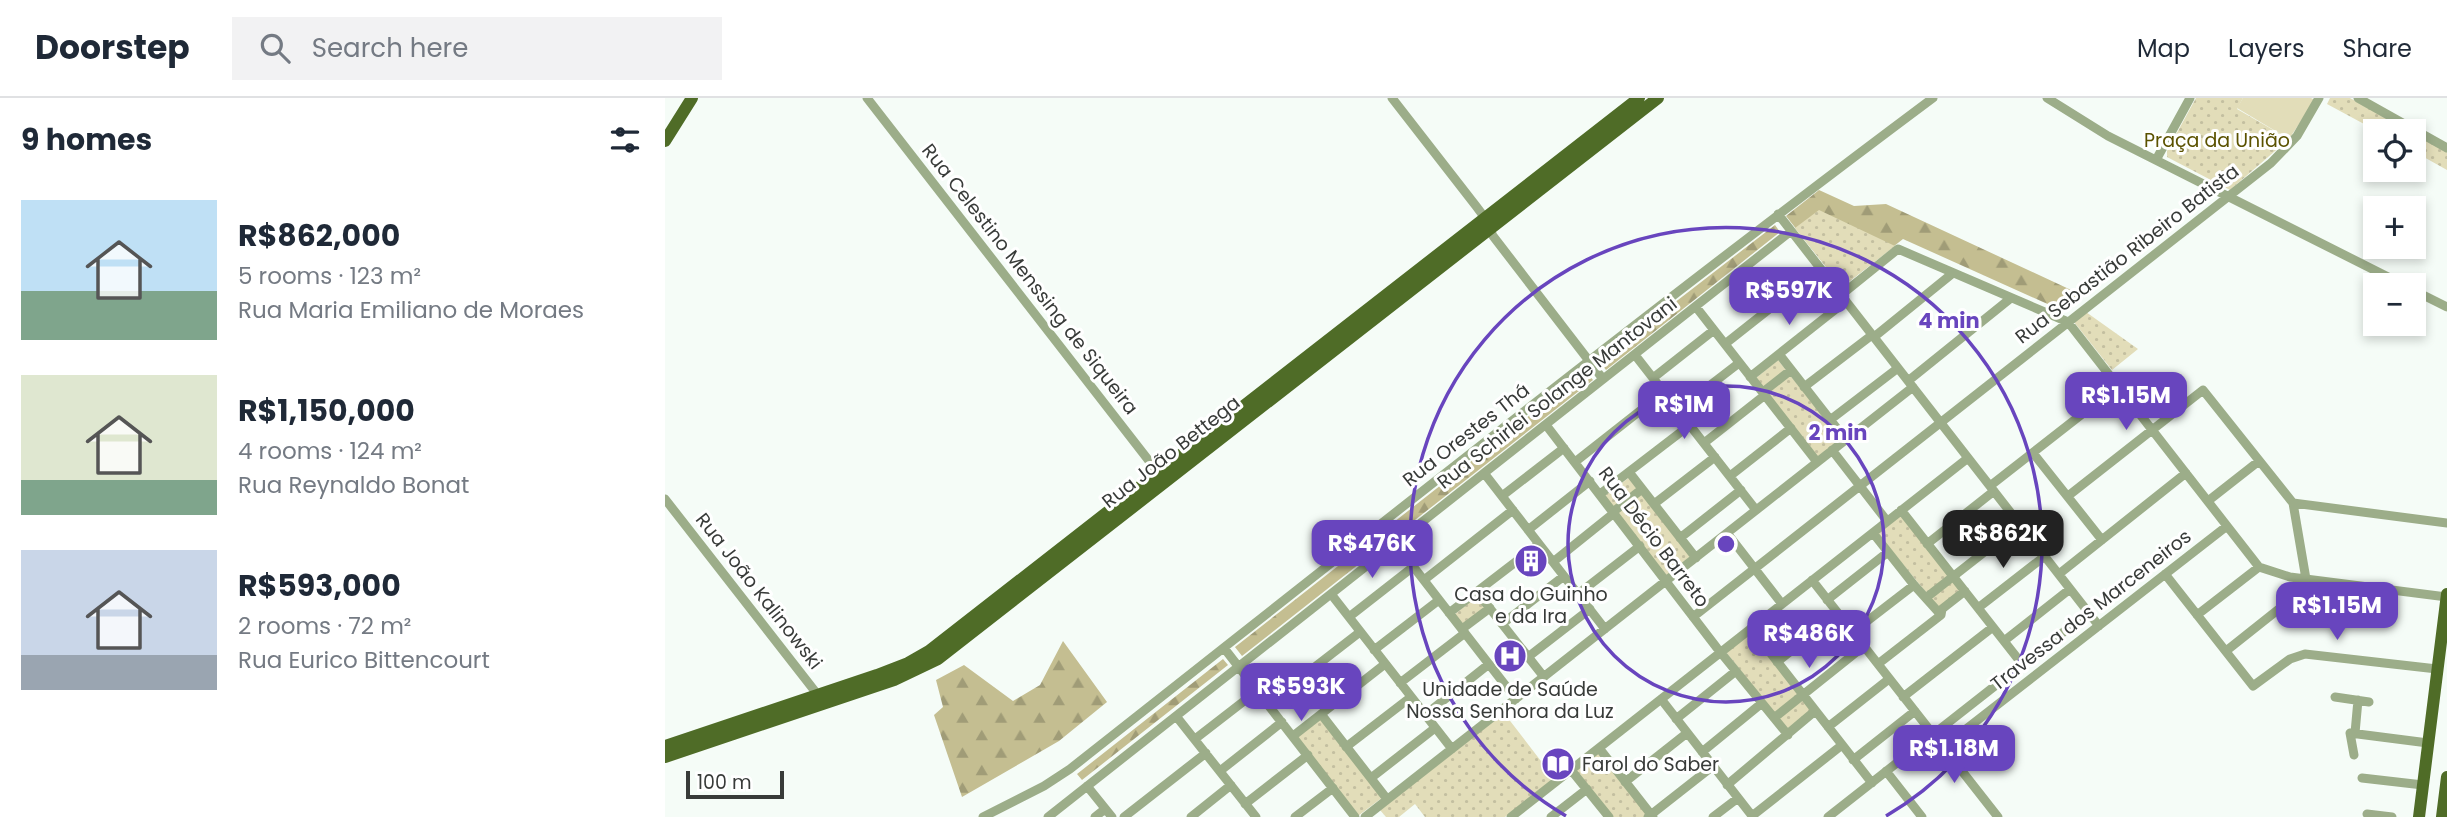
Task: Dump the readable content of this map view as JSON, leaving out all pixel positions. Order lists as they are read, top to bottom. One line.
{"streets":{"main road":["Rua João Bettega"],"street":["Rua Sebastião Ribeiro Batista","Rua Celestino Menssing de Siqueira","Rua Schirlei Solange Mantovani","Rua Orestes Thá","Rua Décio Barreto","Rua João Kalinowski","Travessa dos Marceneiros"]},"crossings":[["Rua Sebastião Ribeiro Batista","Rua Décio Barreto"],["Rua Celestino Menssing de Siqueira","Rua João Bettega"],["Rua Schirlei Solange Mantovani","Rua Décio Barreto"],["Rua João Bettega","Rua João Kalinowski"]],"parks":["Praça da União"],"places":{"building":["Casa do Guinho e da Ira"],"hospital":["Unidade de Saúde Nossa Senhora da Luz"],"library":["Farol do Saber"]},"scale_bar":"100 m","page":{"header":"Doorstep","search":"Search here","nav":["Map","Layers","Share"],"heading":"9 homes","map_buttons":["+","−"],"list":[{"name":"R$862,000","note":"5 rooms · 123 m² · Rua Maria Emiliano de Moraes"},{"name":"R$1,150,000","note":"4 rooms · 124 m² · Rua Reynaldo Bonat"},{"name":"R$593,000","note":"2 rooms · 72 m² · Rua Eurico Bittencourt"}],"price":["R$597K","R$1.15M","R$1M","R$862K","R$476K","R$1.15M","R$486K","R$593K","R$1.18M"],"scale":"100 m"},"rings":["4 min","2 min"]}
